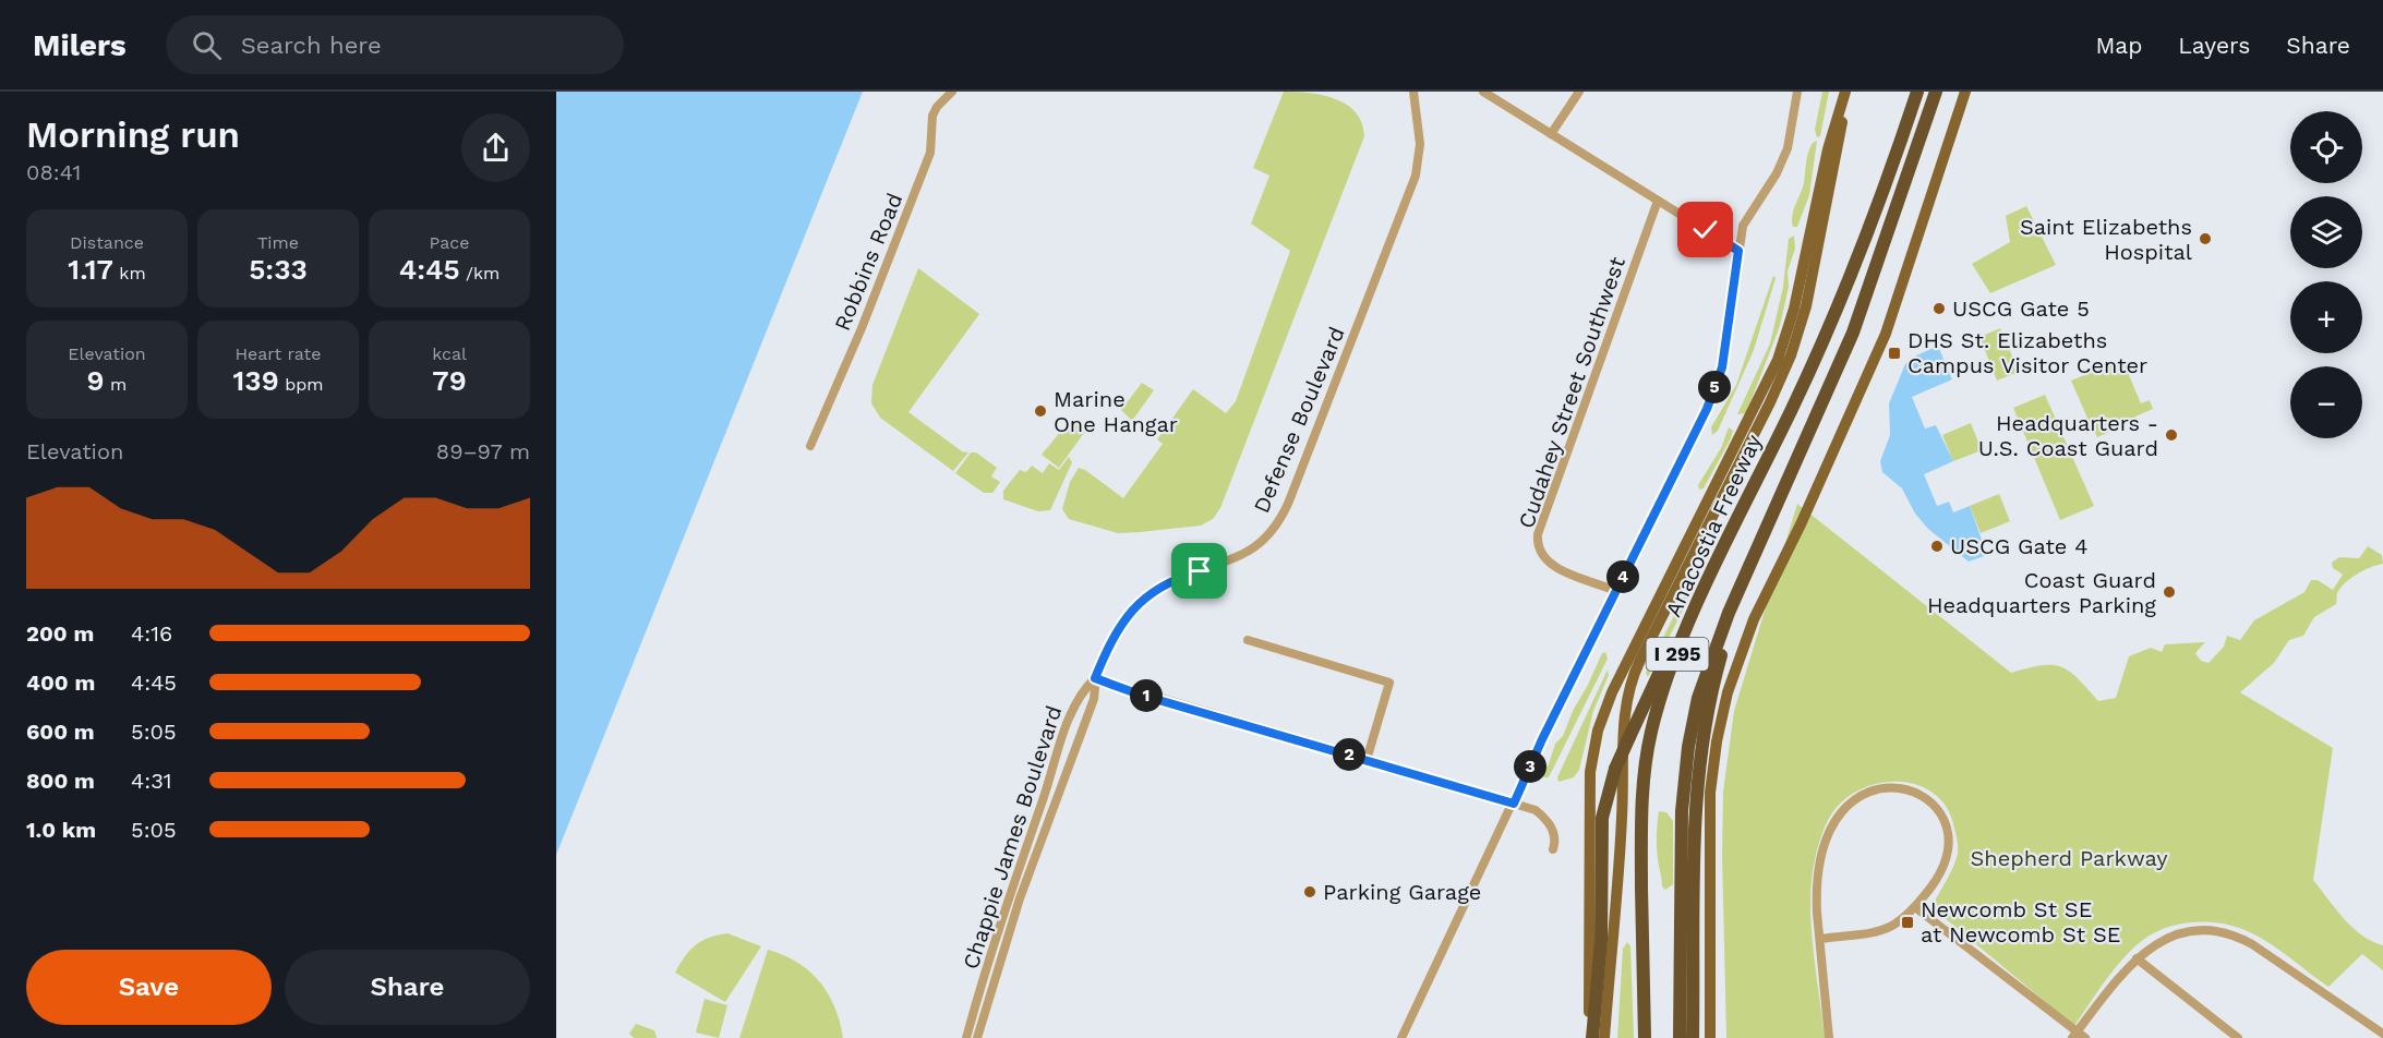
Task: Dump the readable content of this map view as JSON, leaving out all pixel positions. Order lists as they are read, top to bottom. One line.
{"streets":{"highway":["Anacostia Freeway","I 295"],"street":["Robbins Road","Cudahey Street Southwest","Defense Boulevard","Chappie James Boulevard"]},"crossings":[["Defense Boulevard","Chappie James Boulevard"]],"parks":["Shepherd Parkway"],"places":{"other":["Saint Elizabeths Hospital","USCG Gate 5","Marine One Hangar","Headquarters - U.S. Coast Guard","USCG Gate 4","Coast Guard Headquarters Parking","Parking Garage"],"transit":["DHS St. Elizabeths Campus Visitor Center","Newcomb St SE at Newcomb St SE"]},"page":{"header":"Milers","search":"Search here","nav":["Map","Layers","Share"],"heading":["Morning run","08:41"],"map_buttons":["+","−"],"stats":[["Distance","1.17 km"],["Time","5:33"],["Pace","4:45 /km"],["Elevation","9 m"],["Heart rate","139 bpm"],["kcal","79"]],"pins":["5","4","1","2","3"],"chart":["Elevation","89–97 m"],"list":[{"name":"200 m","note":"4:16"},{"name":"400 m","note":"4:45"},{"name":"600 m","note":"5:05"},{"name":"800 m","note":"4:31"},{"name":"1.0 km","note":"5:05"}],"buttons":["Save","Share"]}}
